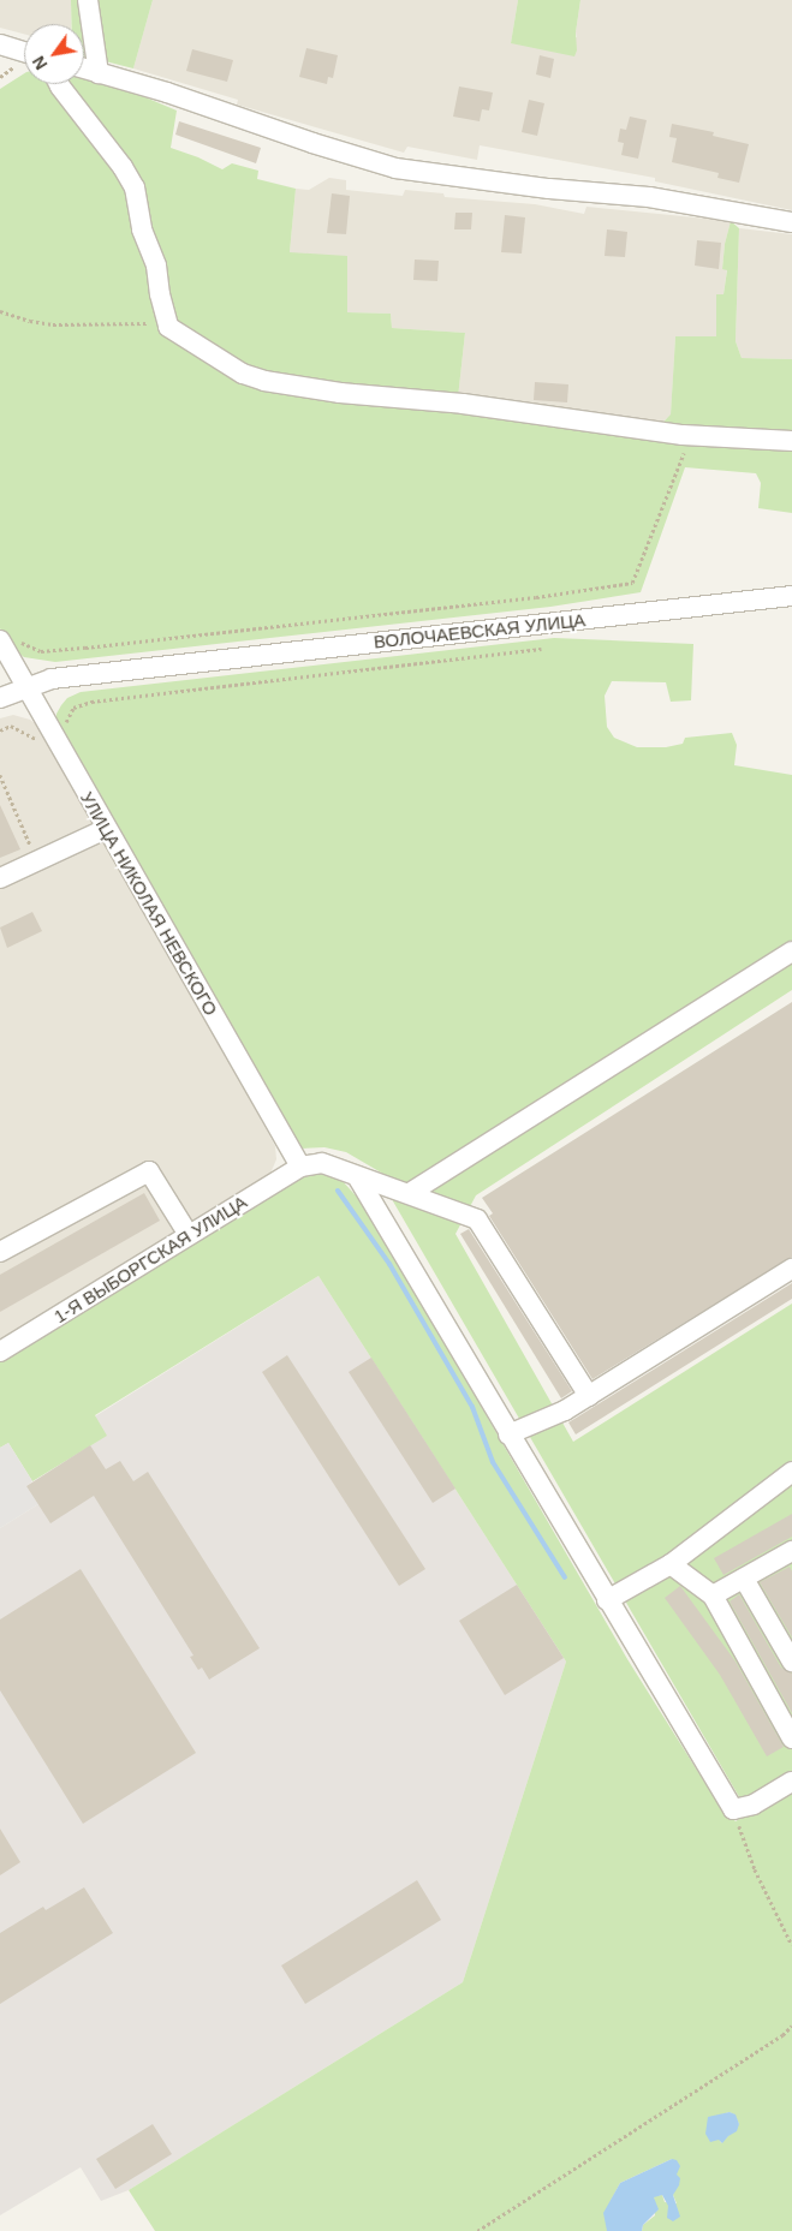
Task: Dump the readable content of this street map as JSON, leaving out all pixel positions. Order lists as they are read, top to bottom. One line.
{"streets":{"street":["ВОЛОЧАЕВСКАЯ УЛИЦА","УЛИЦА НИКОЛАЯ НЕВСКОГО","1-Я ВЫБОРГСКАЯ УЛИЦА"]},"crossings":[["ВОЛОЧАЕВСКАЯ УЛИЦА","УЛИЦА НИКОЛАЯ НЕВСКОГО"],["УЛИЦА НИКОЛАЯ НЕВСКОГО","1-Я ВЫБОРГСКАЯ УЛИЦА"]],"north":"bottom left"}
